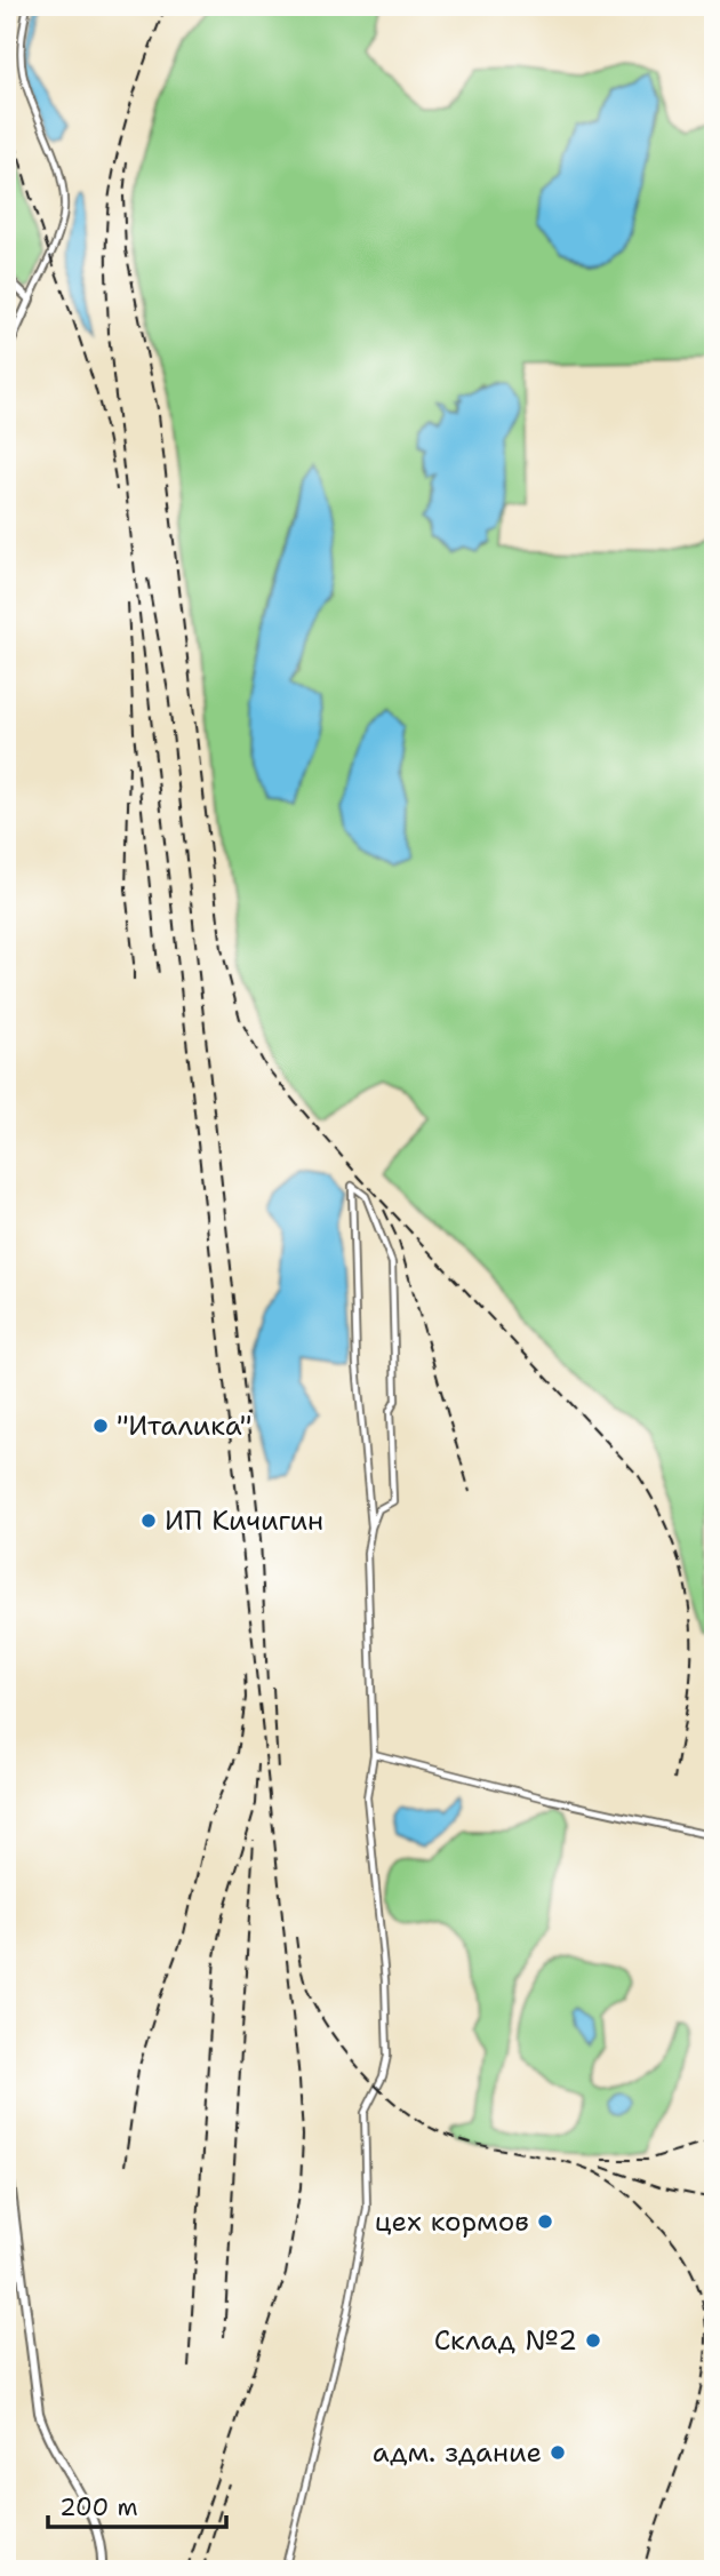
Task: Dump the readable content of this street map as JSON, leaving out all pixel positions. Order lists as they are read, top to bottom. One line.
{"places":["\"Италика\"","ИП Кичигин","цех кормов","Склад №2","адм. здание"],"scale_bar":"200 m"}
